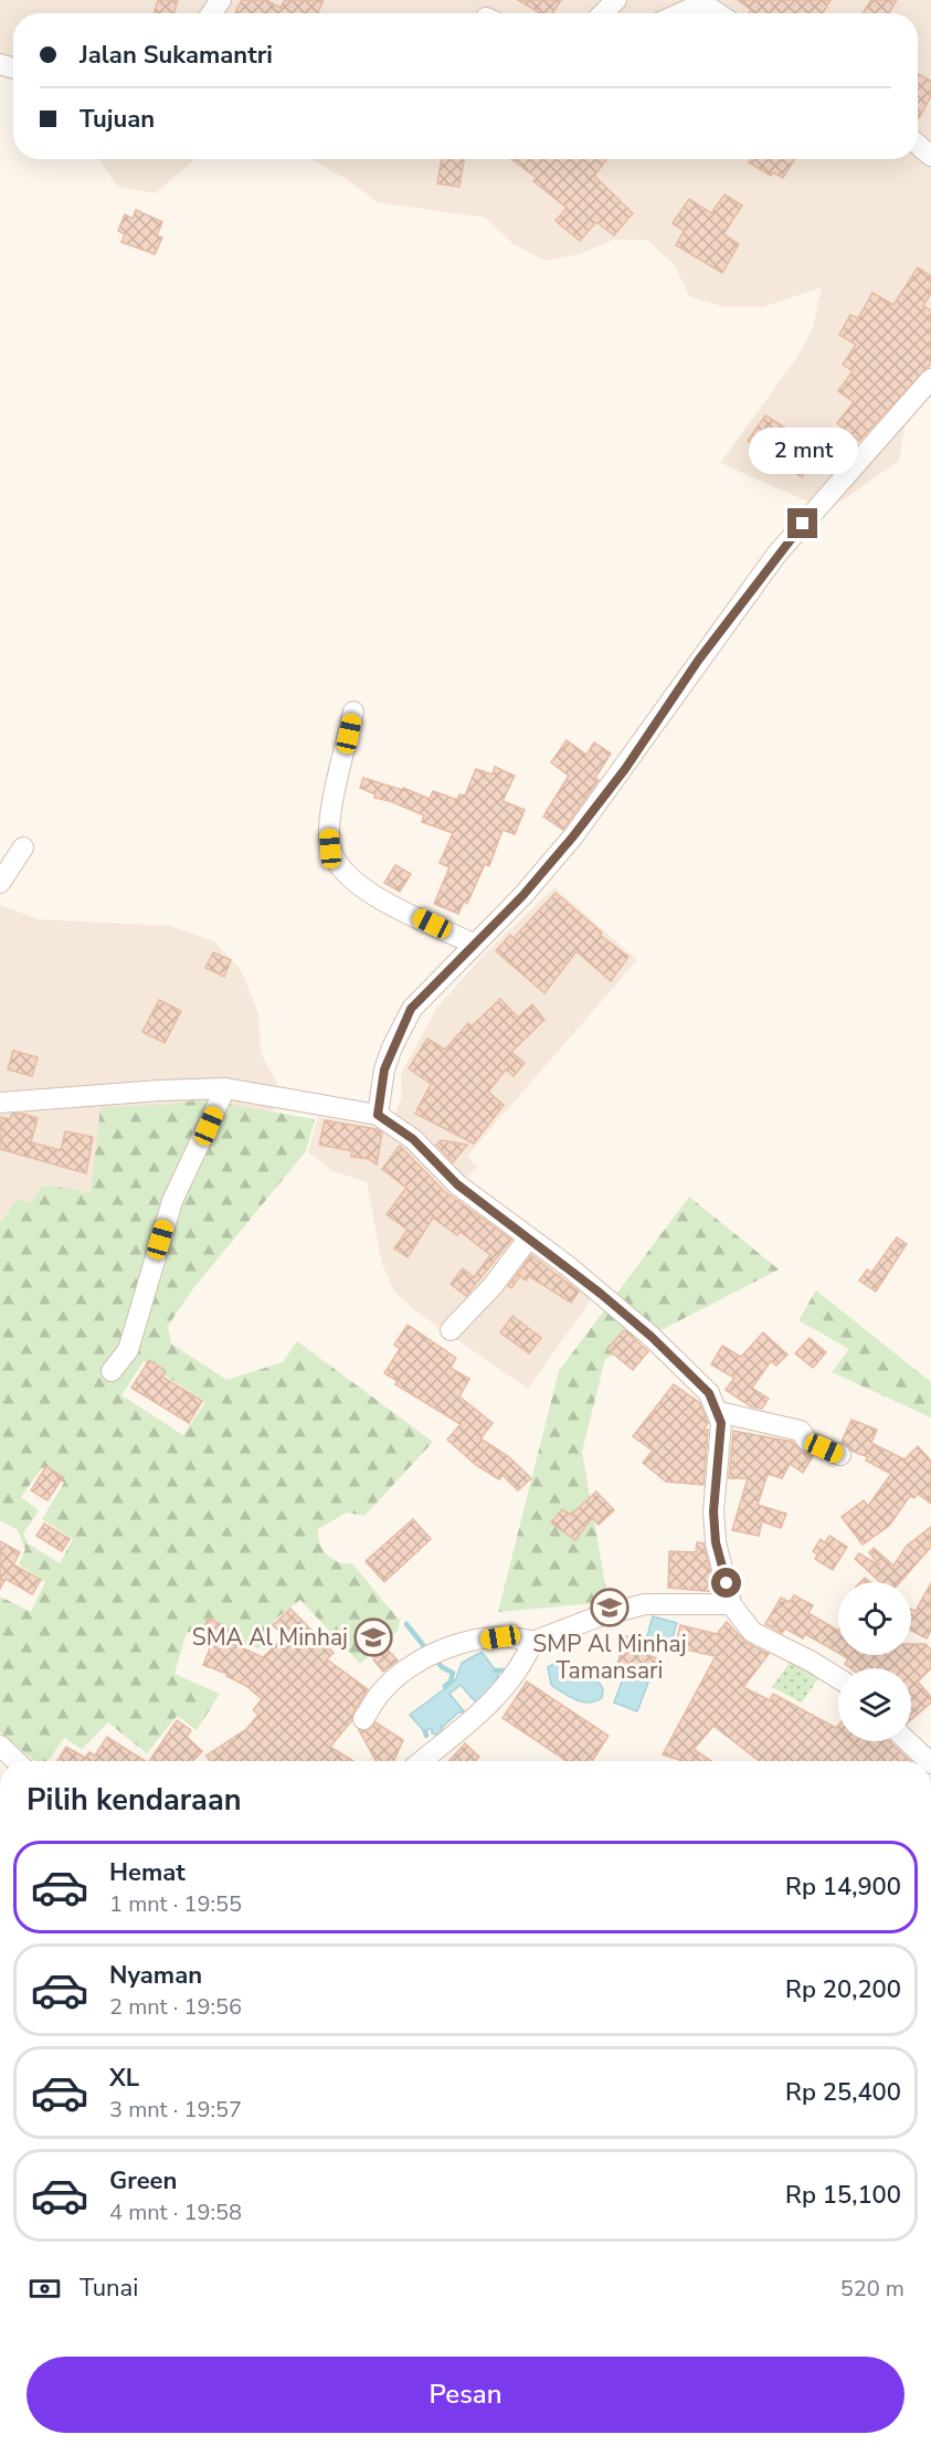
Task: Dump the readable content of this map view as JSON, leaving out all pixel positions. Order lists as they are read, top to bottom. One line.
{"places":{"school or university":["SMP Al Minhaj Tamansari","SMA Al Minhaj"]},"page":{"banner":["Jalan Sukamantri","Tujuan"],"bubble":"2 mnt","heading":"Pilih kendaraan","list":[{"name":"Hemat","note":"1 mnt · 19:55","value":"Rp 14,900"},{"name":"Nyaman","note":"2 mnt · 19:56","value":"Rp 20,200"},{"name":"XL","note":"3 mnt · 19:57","value":"Rp 25,400"},{"name":"Green","note":"4 mnt · 19:58","value":"Rp 15,100"}],"pay":["Tunai","520 m"],"buttons":"Pesan"}}
